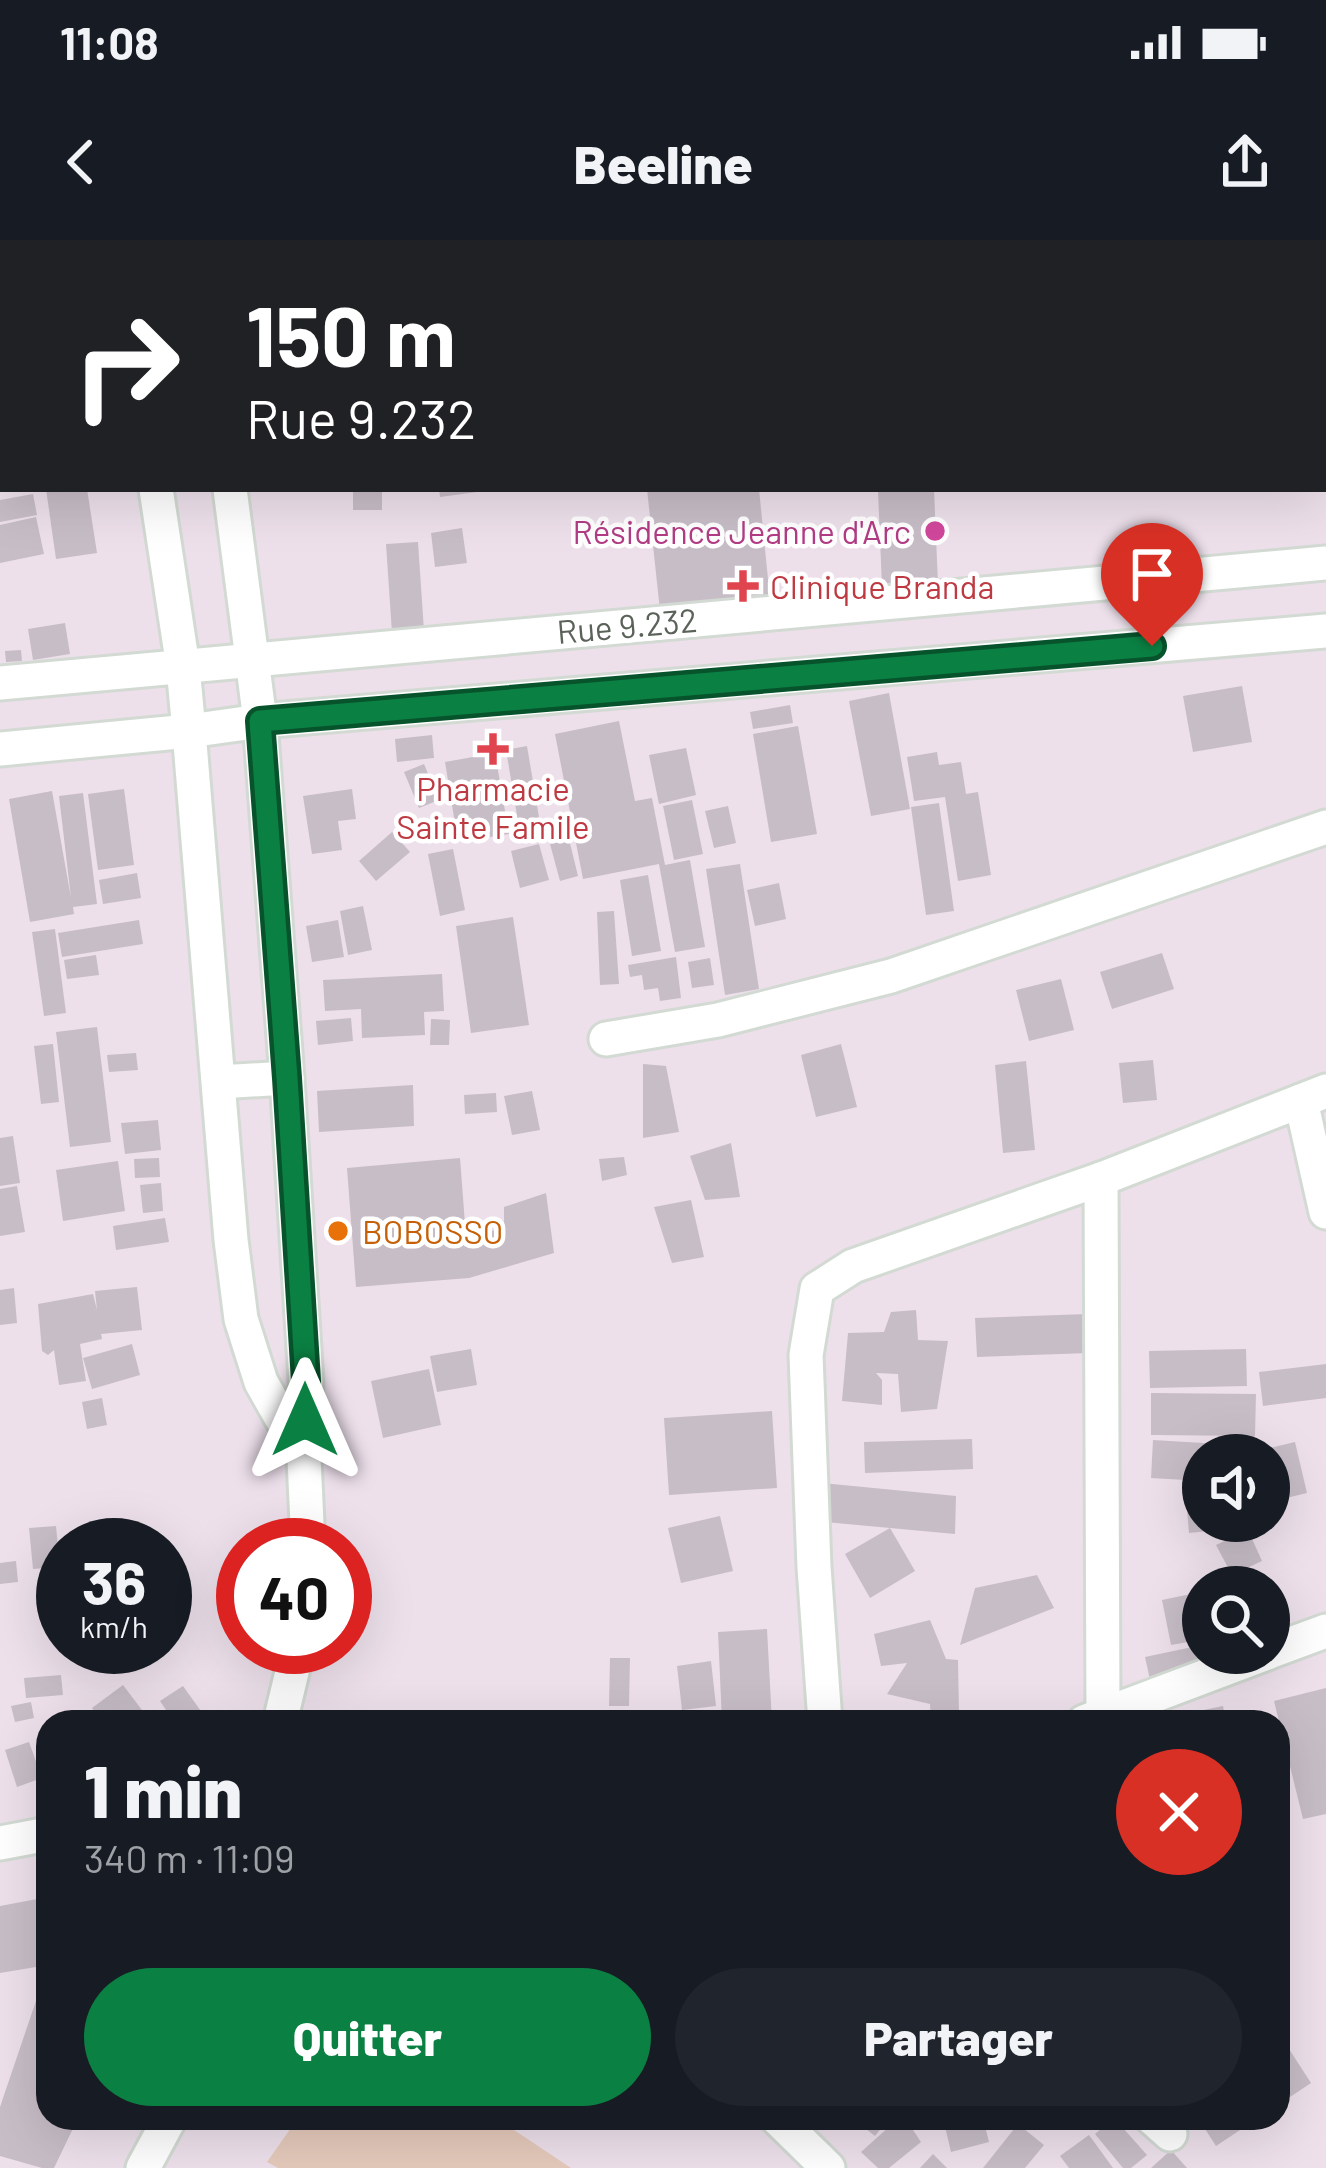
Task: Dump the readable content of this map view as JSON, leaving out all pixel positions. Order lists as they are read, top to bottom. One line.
{"streets":{"street":["Rue 9.232"]},"places":{"other":["Résidence Jeanne d'Arc","BOBOSSO"],"health":["Clinique Branda","Pharmacie Sainte Famile"]},"page":{"status":"11:08","header":"Beeline","turn":["150 m","Rue 9.232"],"speed":"36 km/h","limit":"40","heading":["1 min","340 m · 11:09"],"buttons":["Quitter","Partager"]}}
